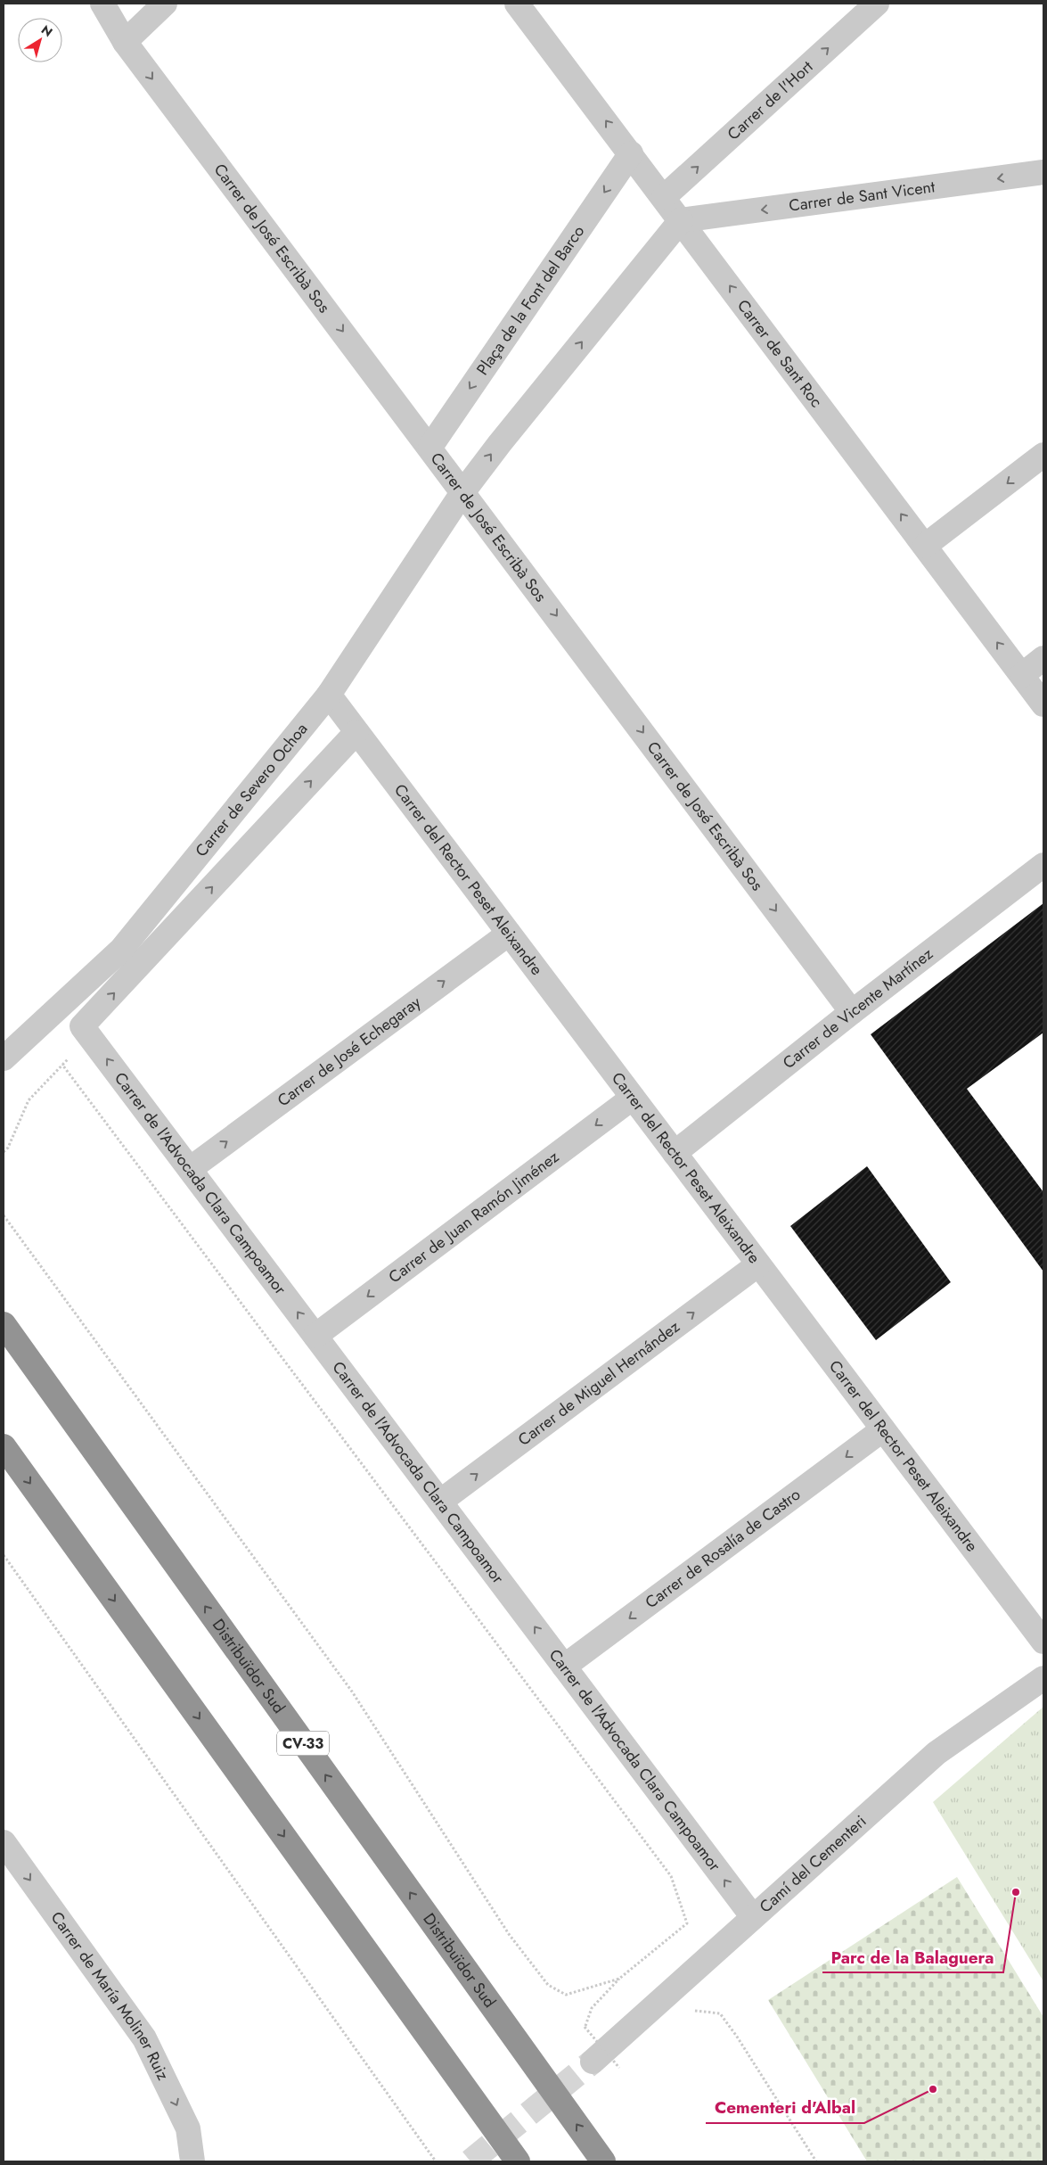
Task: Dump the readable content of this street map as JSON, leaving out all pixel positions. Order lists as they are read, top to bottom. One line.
{"streets":{"highway":["Distribuïdor Sud","CV-33"],"street":["Carrer de l'Hort","Carrer de Sant Vicent","Carrer de José Escribà Sos","Plaça de la Font del Barco","Carrer de Sant Roc","Carrer de Severo Ochoa","Carrer del Rector Peset Aleixandre","Carrer de Vicente Martínez","Carrer de José Echegaray","Carrer de l'Advocada Clara Campoamor","Carrer de Juan Ramón Jiménez","Carrer de Miguel Hernández","Carrer de Rosalía de Castro","Camí del Cementeri","Carrer de María Moliner Ruiz"]},"crossings":[["Carrer de l'Hort","Carrer de Sant Roc"],["Carrer de Sant Vicent","Carrer de Sant Roc"],["Carrer de José Escribà Sos","Plaça de la Font del Barco"],["Carrer de José Escribà Sos","Carrer de Severo Ochoa"],["Carrer de José Escribà Sos","Carrer de Vicente Martínez"],["Plaça de la Font del Barco","Carrer de Sant Roc"],["Carrer de Severo Ochoa","Carrer del Rector Peset Aleixandre"],["Carrer de Severo Ochoa","Carrer de l'Advocada Clara Campoamor"],["Carrer del Rector Peset Aleixandre","Carrer de Vicente Martínez"],["Carrer del Rector Peset Aleixandre","Carrer de José Echegaray"],["Carrer del Rector Peset Aleixandre","Carrer de Juan Ramón Jiménez"],["Carrer del Rector Peset Aleixandre","Carrer de Miguel Hernández"],["Carrer del Rector Peset Aleixandre","Carrer de Rosalía de Castro"],["Carrer de José Echegaray","Carrer de l'Advocada Clara Campoamor"],["Carrer de l'Advocada Clara Campoamor","Carrer de Juan Ramón Jiménez"],["Carrer de l'Advocada Clara Campoamor","Carrer de Miguel Hernández"],["Carrer de l'Advocada Clara Campoamor","Carrer de Rosalía de Castro"],["Carrer de l'Advocada Clara Campoamor","Camí del Cementeri"]],"one_way":["Carrer de l'Hort","Carrer de Sant Vicent","Carrer de José Escribà Sos","Carrer de Sant Roc","Carrer de José Echegaray","Carrer de l'Advocada Clara Campoamor","Carrer de Juan Ramón Jiménez","Carrer de Miguel Hernández","Carrer de Rosalía de Castro","Carrer de María Moliner Ruiz"],"places":["Parc de la Balaguera","Cementeri d'Albal"],"north":"top right"}
